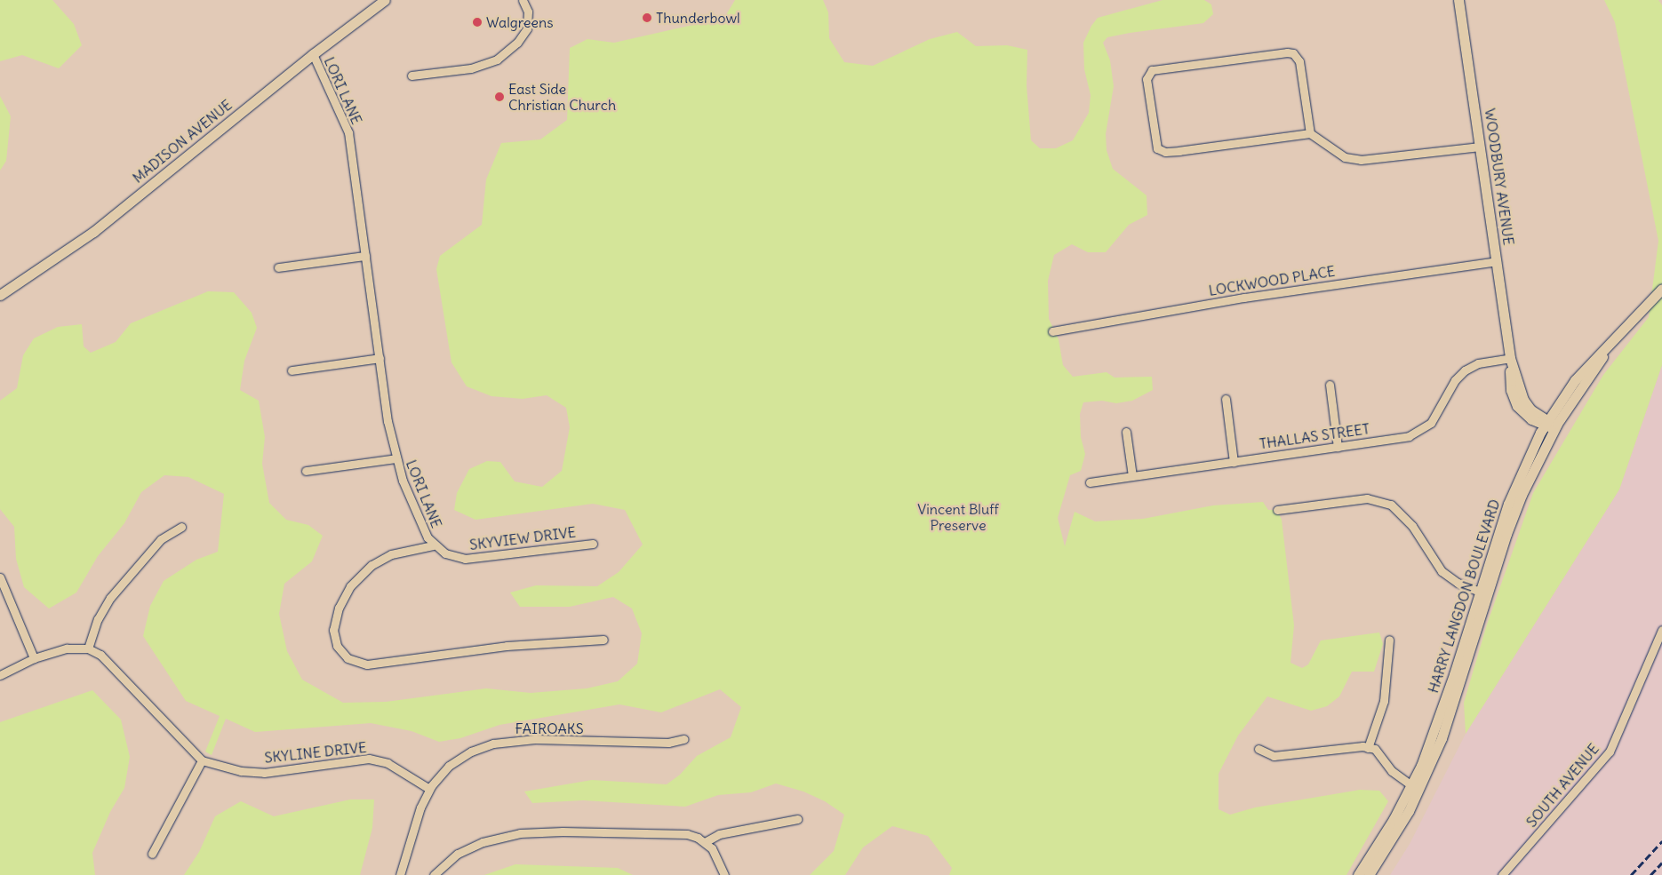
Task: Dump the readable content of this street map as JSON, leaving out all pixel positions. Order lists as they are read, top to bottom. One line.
{"streets":{"main road":["MADISON AVENUE","WOODBURY AVENUE","HARRY LANGDON BOULEVARD"],"street":["LORI LANE","LOCKWOOD PLACE","THALLAS STREET","SKYVIEW DRIVE","FAIROAKS","SKYLINE DRIVE","SOUTH AVENUE"]},"crossings":[["LORI LANE","MADISON AVENUE"],["LORI LANE","SKYVIEW DRIVE"],["WOODBURY AVENUE","LOCKWOOD PLACE"],["WOODBURY AVENUE","THALLAS STREET"],["WOODBURY AVENUE","HARRY LANGDON BOULEVARD"],["FAIROAKS","SKYLINE DRIVE"]],"parks":["Vincent Bluff Preserve"],"places":["Thunderbowl","Walgreens","East Side Christian Church"]}
